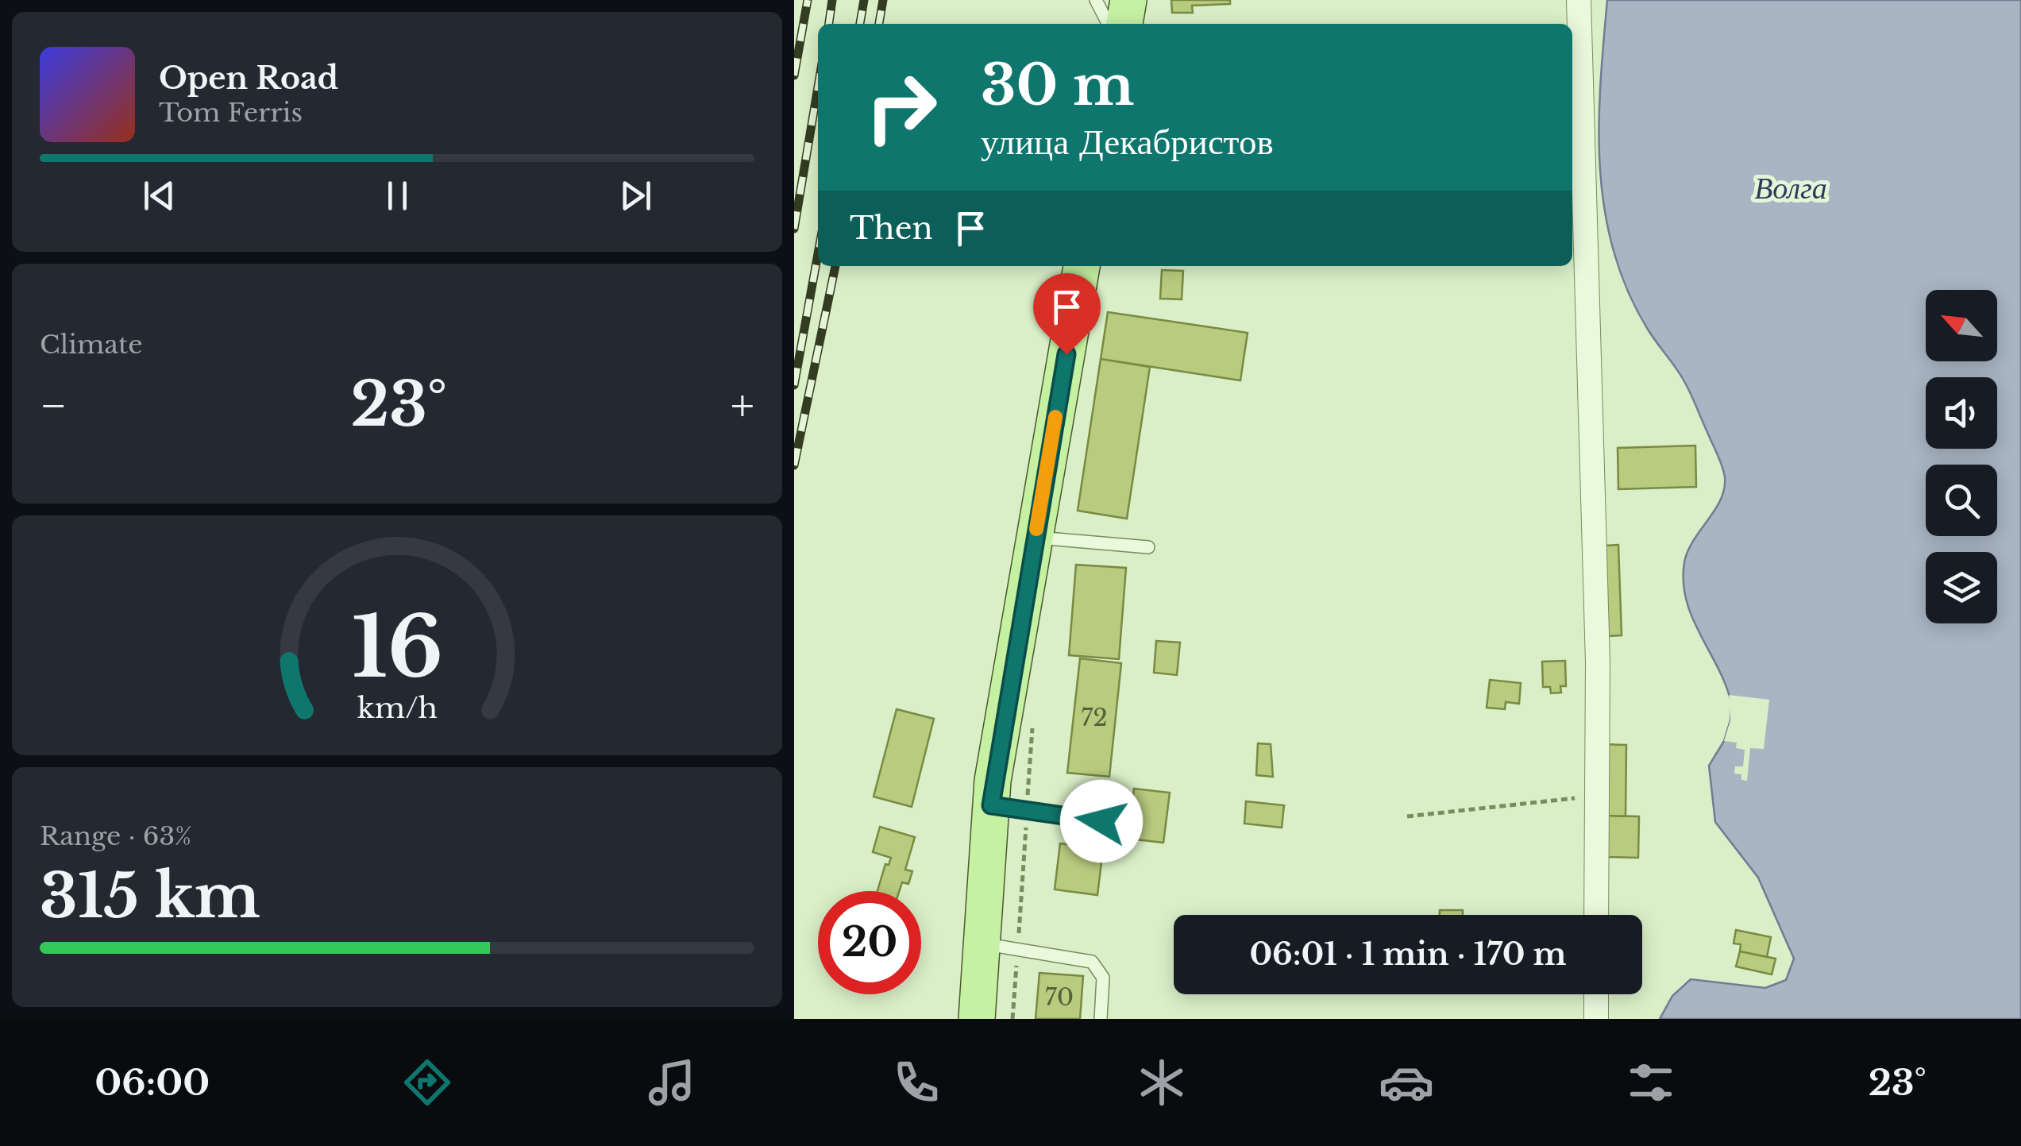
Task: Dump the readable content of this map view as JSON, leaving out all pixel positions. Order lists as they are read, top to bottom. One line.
{"water":["Волга"],"house_numbers":["72","70"],"north":"top left","page":{"turn":["30 m","улица Декабристов"],"song":["Open Road","Tom Ferris"],"then":"Then","tile":["Climate",["Range · 63%","315 km"]],"heat":["−","23°","+"],"limit":"20","trip":"06:01 · 1 min · 170 m","tabs":["06:00","23°"],"gauge":["16","km/h"]}}
